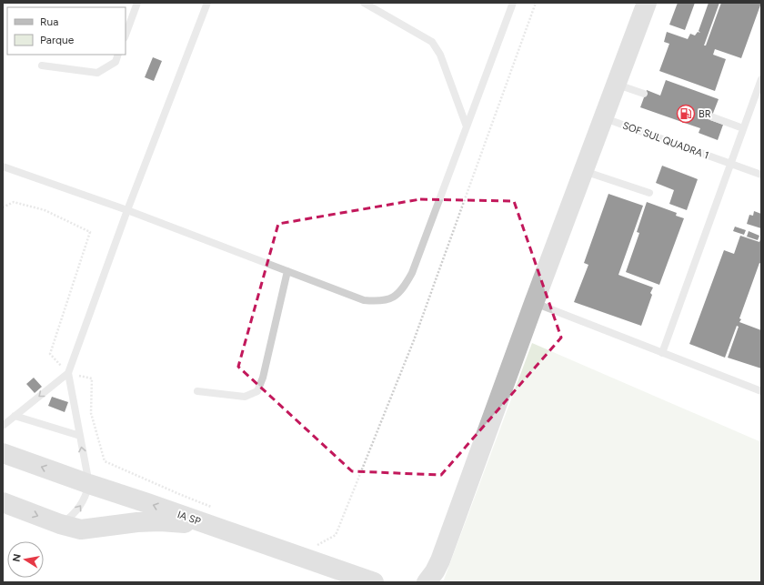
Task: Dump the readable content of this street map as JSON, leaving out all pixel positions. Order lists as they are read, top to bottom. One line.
{"streets":{"street":["IA SP"],"lane":["SOF SUL QUADRA 1"]},"places":{"fuel station":["BR"]},"legend":["Rua","Parque"],"north":"left"}
